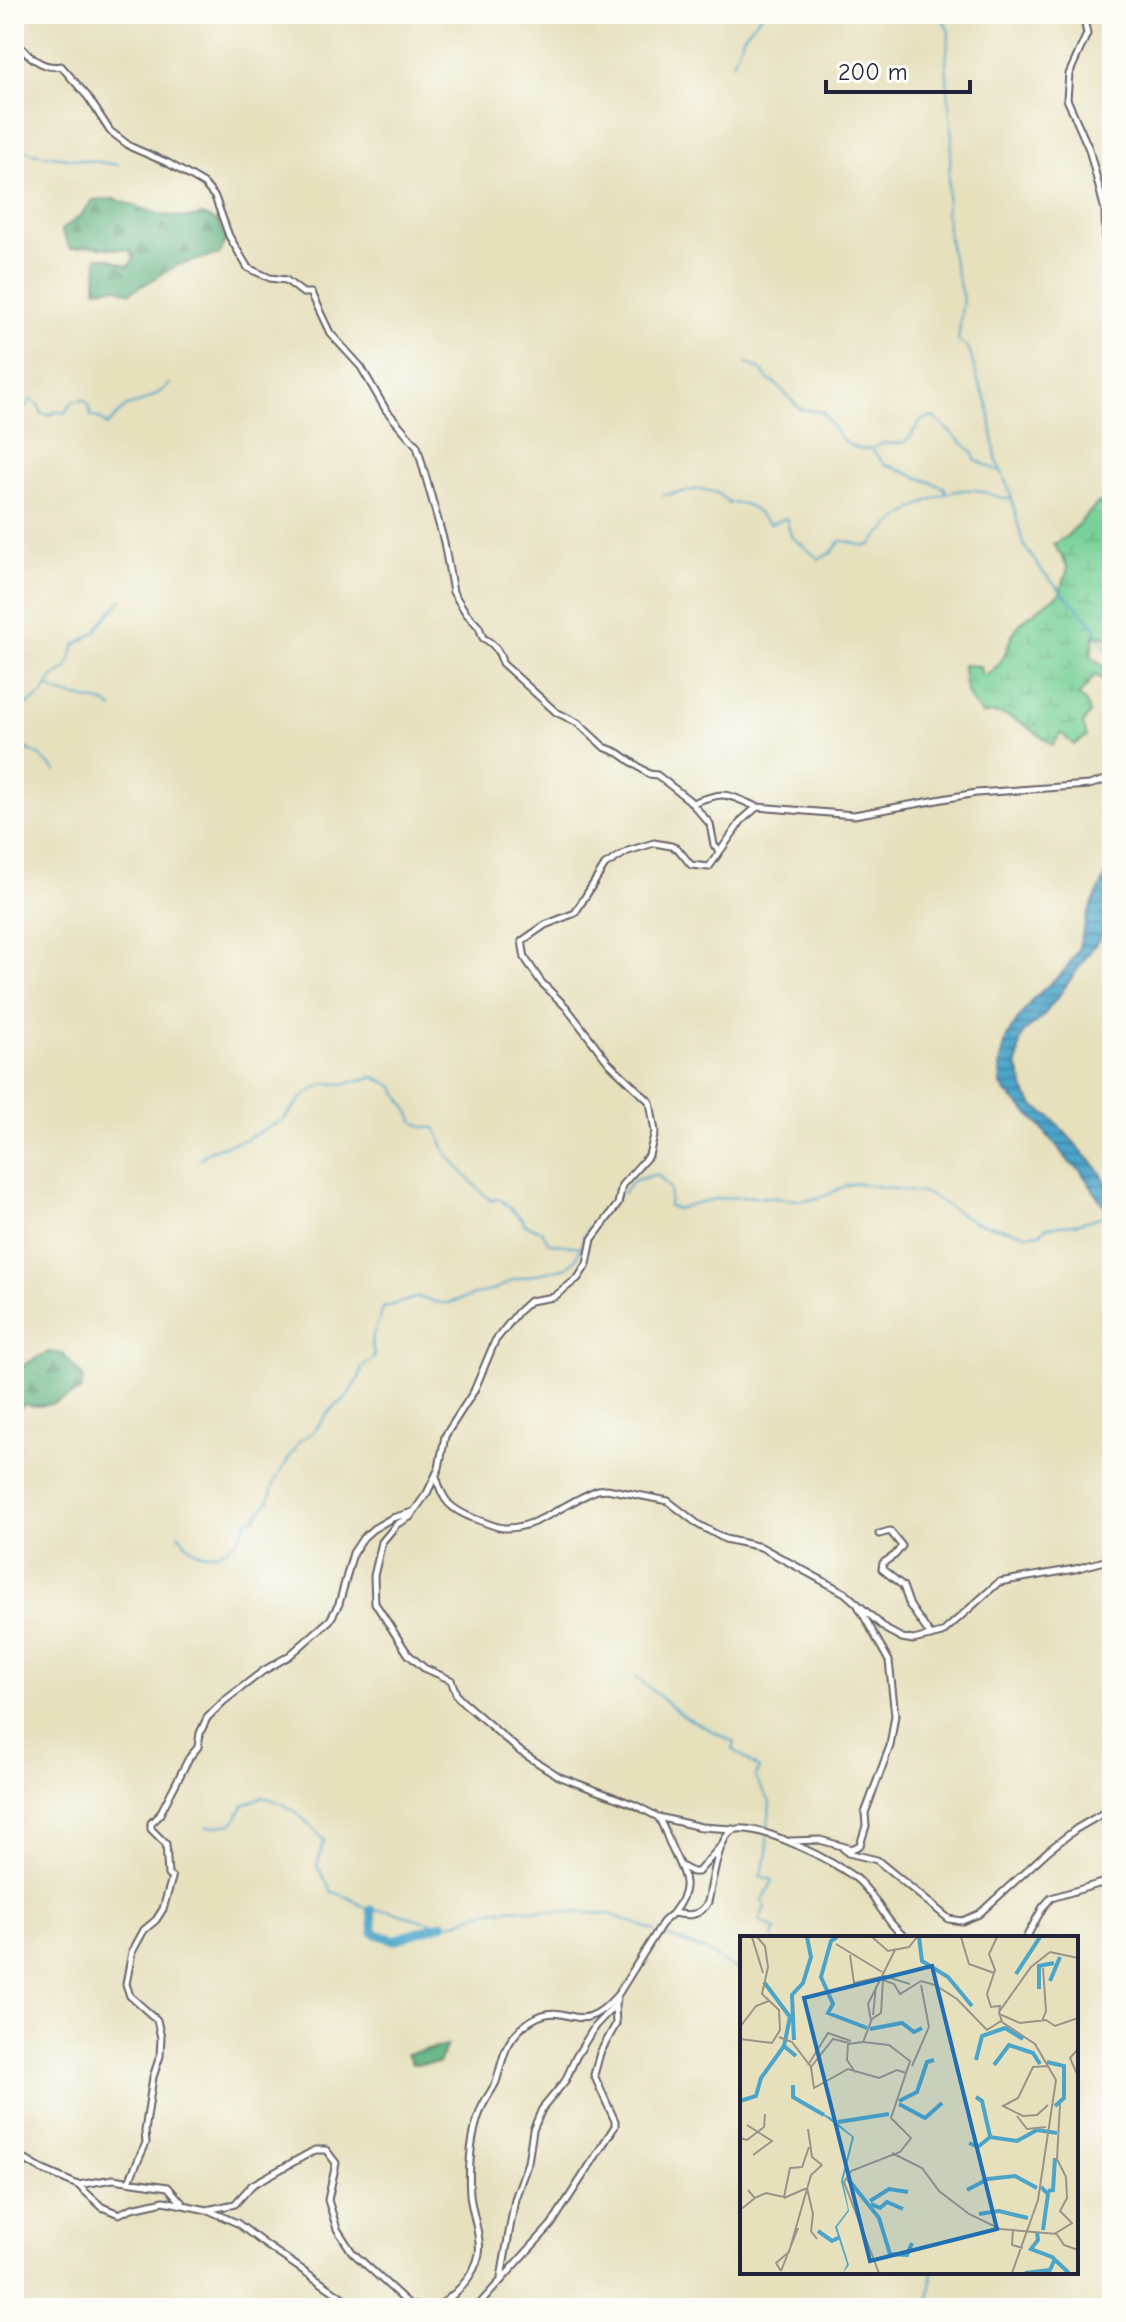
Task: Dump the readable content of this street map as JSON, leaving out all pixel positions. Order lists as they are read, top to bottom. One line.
{"scale_bar":"200 m"}
